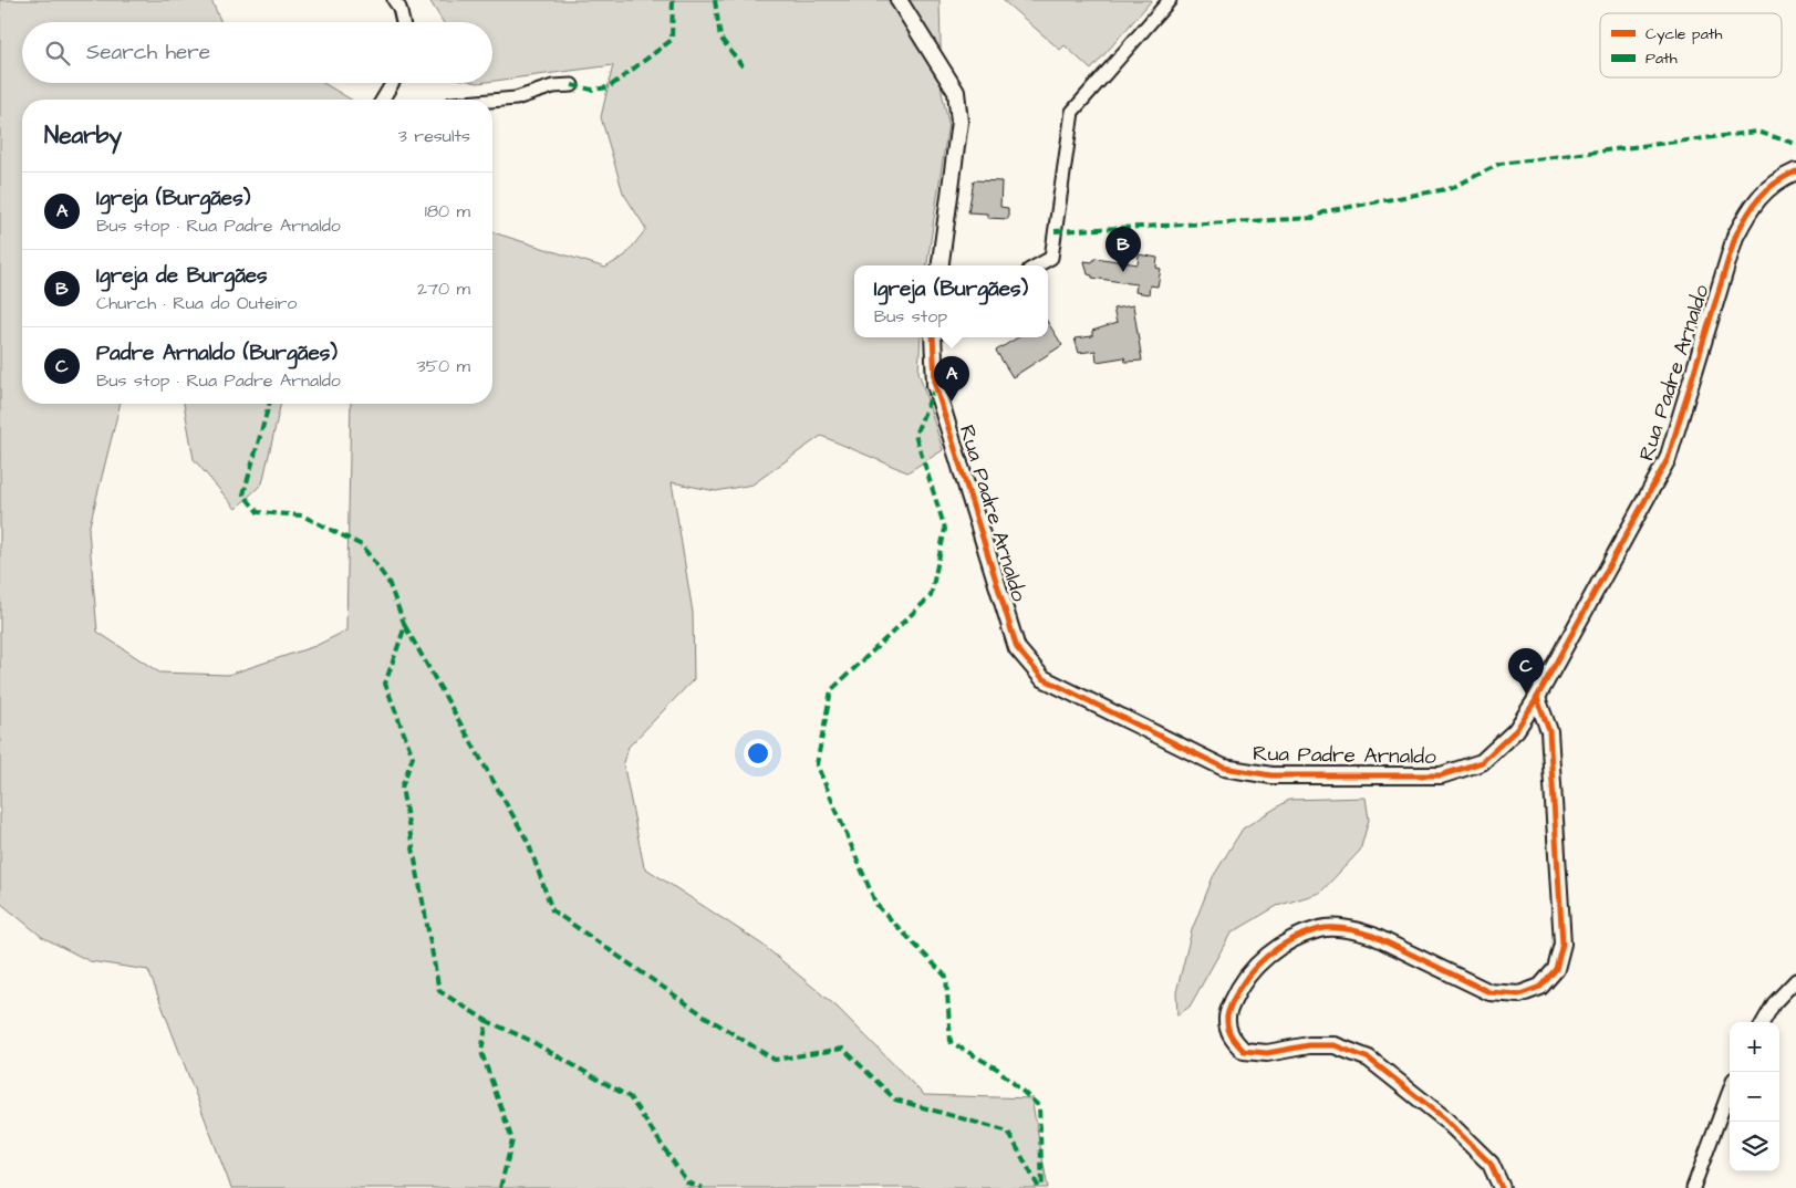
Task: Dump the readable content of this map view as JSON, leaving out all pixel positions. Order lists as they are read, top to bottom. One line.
{"streets":{"street":["Rua Padre Arnaldo"]},"legend":["Cycle path","Path"],"page":{"search":"Search here","heading":["Nearby","3 results"],"list":[{"mark":"A","name":"Igreja (Burgães)","note":"Bus stop · Rua Padre Arnaldo","value":"180 m"},{"mark":"B","name":"Igreja de Burgães","note":"Church · Rua do Outeiro","value":"270 m"},{"mark":"C","name":"Padre Arnaldo (Burgães)","note":"Bus stop · Rua Padre Arnaldo","value":"350 m"}],"pins":["B","A","C"],"popup":["Igreja (Burgães)","Bus stop"],"map_buttons":["+","−"]}}
